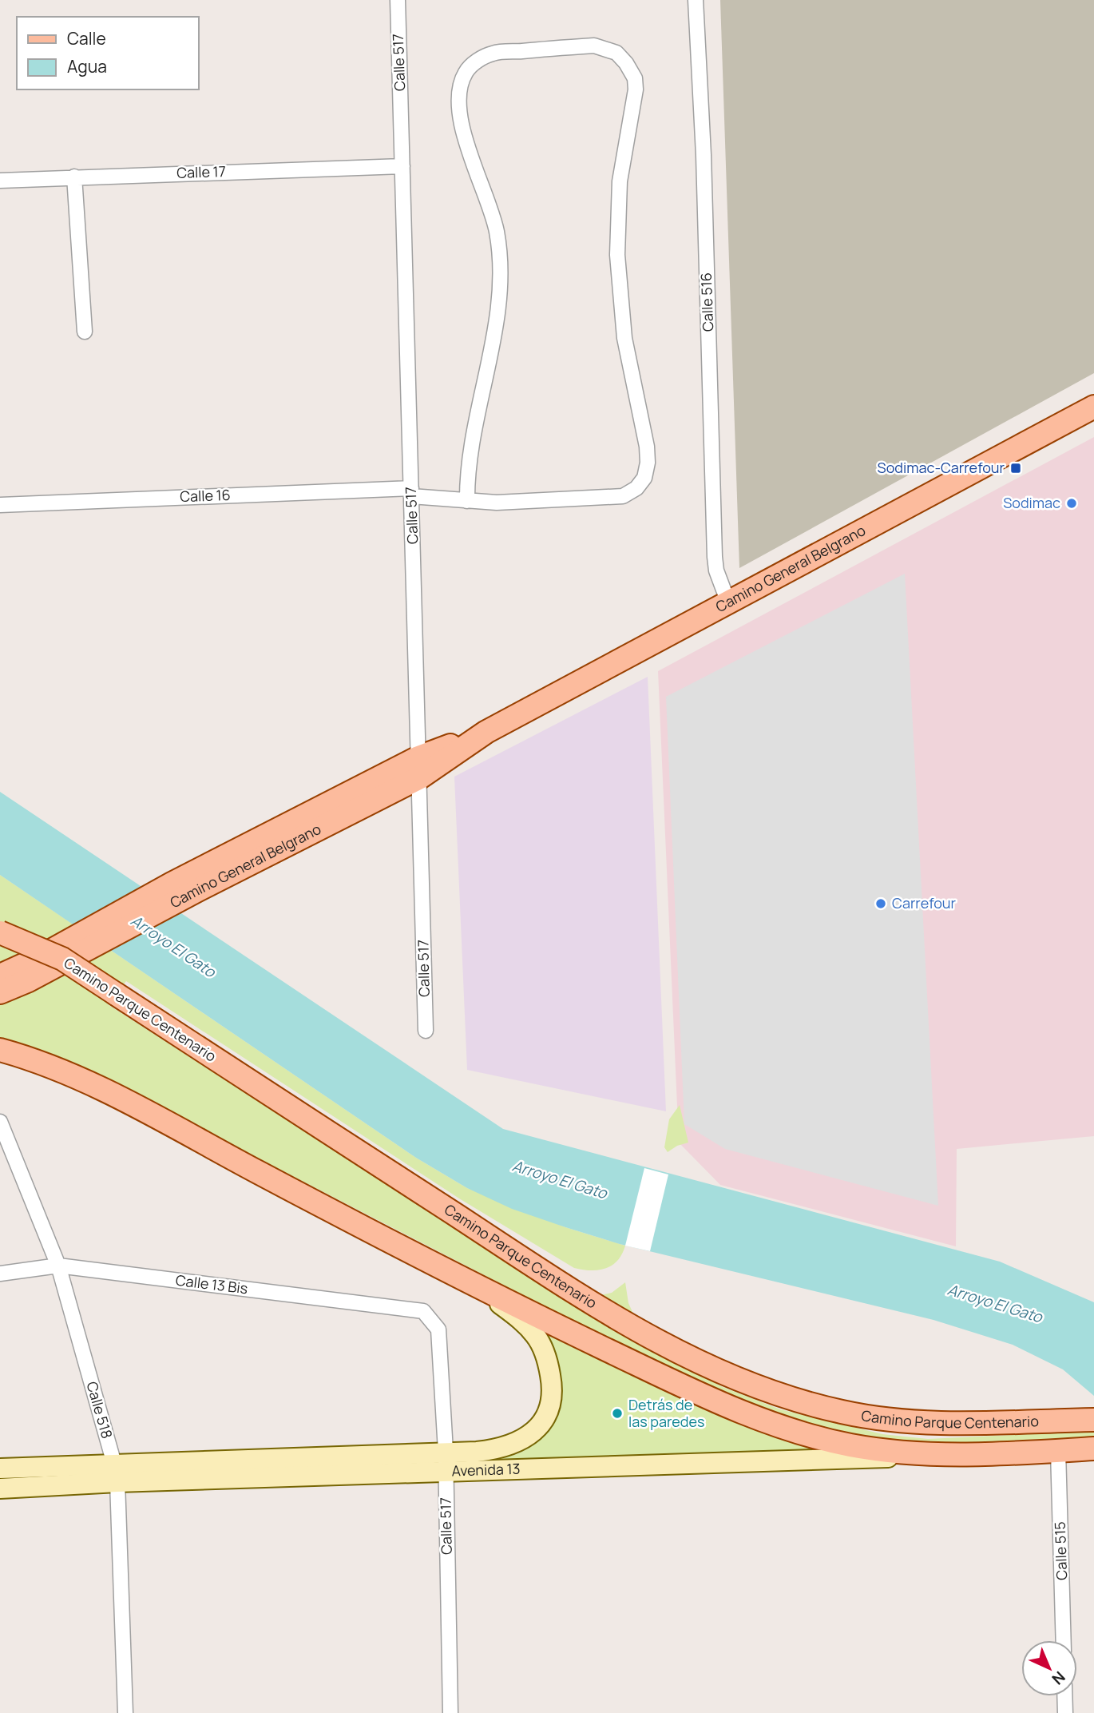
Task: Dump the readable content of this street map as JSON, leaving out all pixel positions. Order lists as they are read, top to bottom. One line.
{"streets":{"main road":["Camino General Belgrano","Camino Parque Centenario","Avenida 13"],"street":["Calle 517","Calle 17","Calle 516","Calle 16","Calle 13 Bis","Calle 518","Calle 515"]},"crossings":[["Calle 517","Calle 17"],["Calle 517","Calle 16"],["Calle 517","Camino General Belgrano"],["Calle 517","Calle 13 Bis"],["Calle 517","Avenida 13"],["Calle 516","Camino General Belgrano"],["Calle 13 Bis","Calle 518"],["Calle 518","Avenida 13"]],"water":["Arroyo El Gato"],"places":{"transit":["Sodimac-Carrefour"],"other":["Sodimac","Carrefour","Detrás de las paredes"]},"legend":["Calle","Agua"],"north":"bottom right"}
